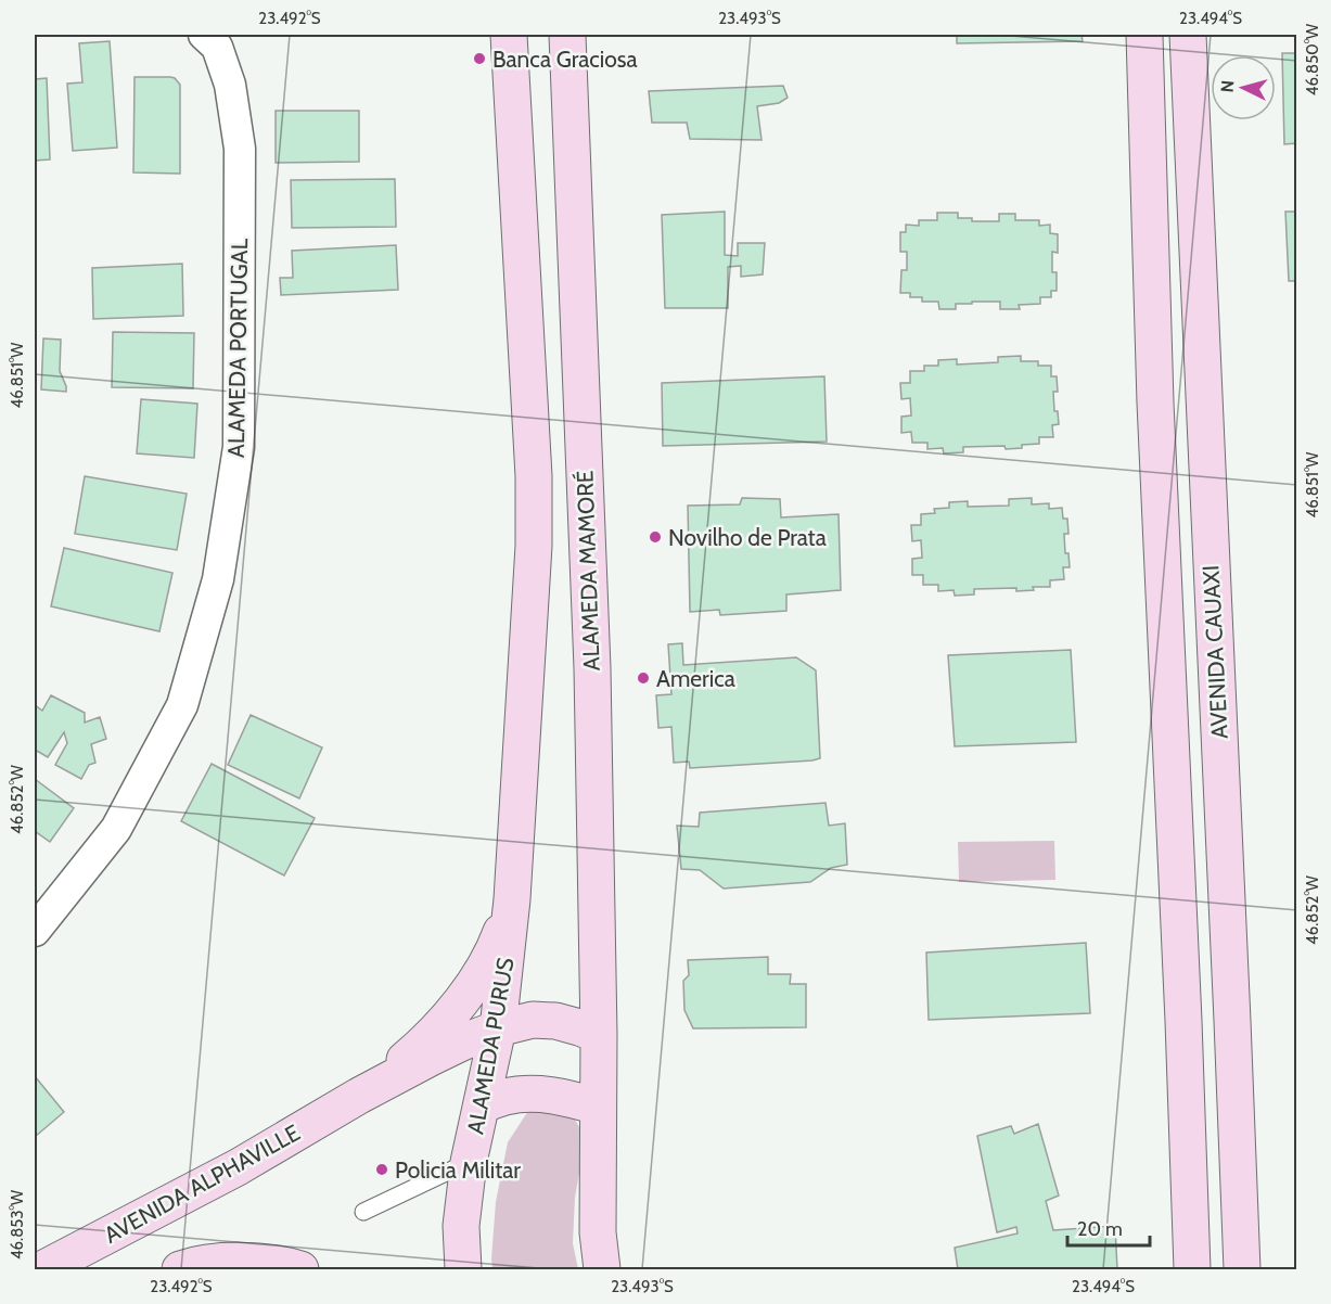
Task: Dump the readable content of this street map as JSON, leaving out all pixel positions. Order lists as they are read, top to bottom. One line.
{"streets":{"main road":["ALAMEDA MAMORÉ","AVENIDA CAUAXI","ALAMEDA PURUS","AVENIDA ALPHAVILLE"],"street":["ALAMEDA PORTUGAL"]},"places":["Banca Graciosa","Novilho de Prata","America","Policia Militar"],"scale_bar":"20 m","north":"left","coordinates":["23.492°S","23.493°S","23.494°S","46.850°W","46.851°W","46.852°W","46.853°W"]}
